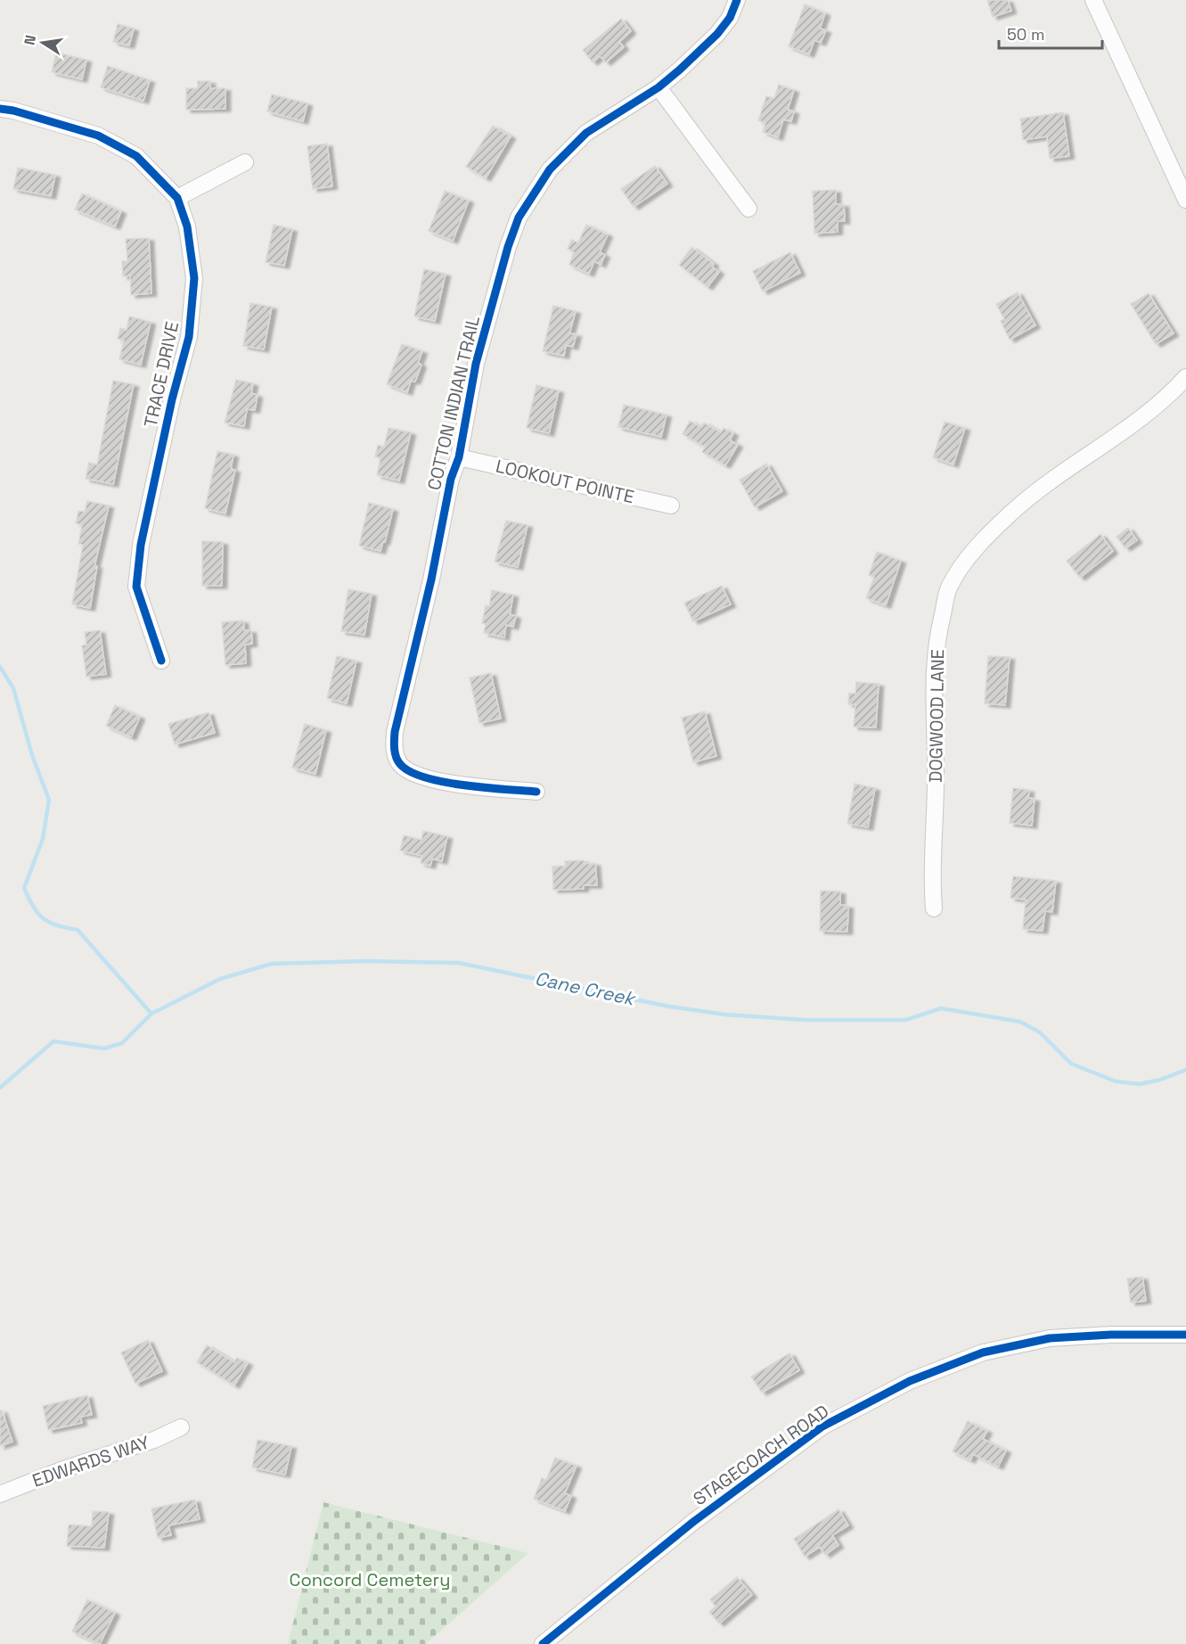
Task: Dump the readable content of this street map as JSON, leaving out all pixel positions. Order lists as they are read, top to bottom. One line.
{"streets":{"street":["TRACE DRIVE","COTTON INDIAN TRAIL","LOOKOUT POINTE","DOGWOOD LANE","STAGECOACH ROAD","EDWARDS WAY"]},"crossings":[["COTTON INDIAN TRAIL","LOOKOUT POINTE"]],"water":["Cane Creek"],"parks":["Concord Cemetery"],"scale_bar":"50 m","north":"left"}
